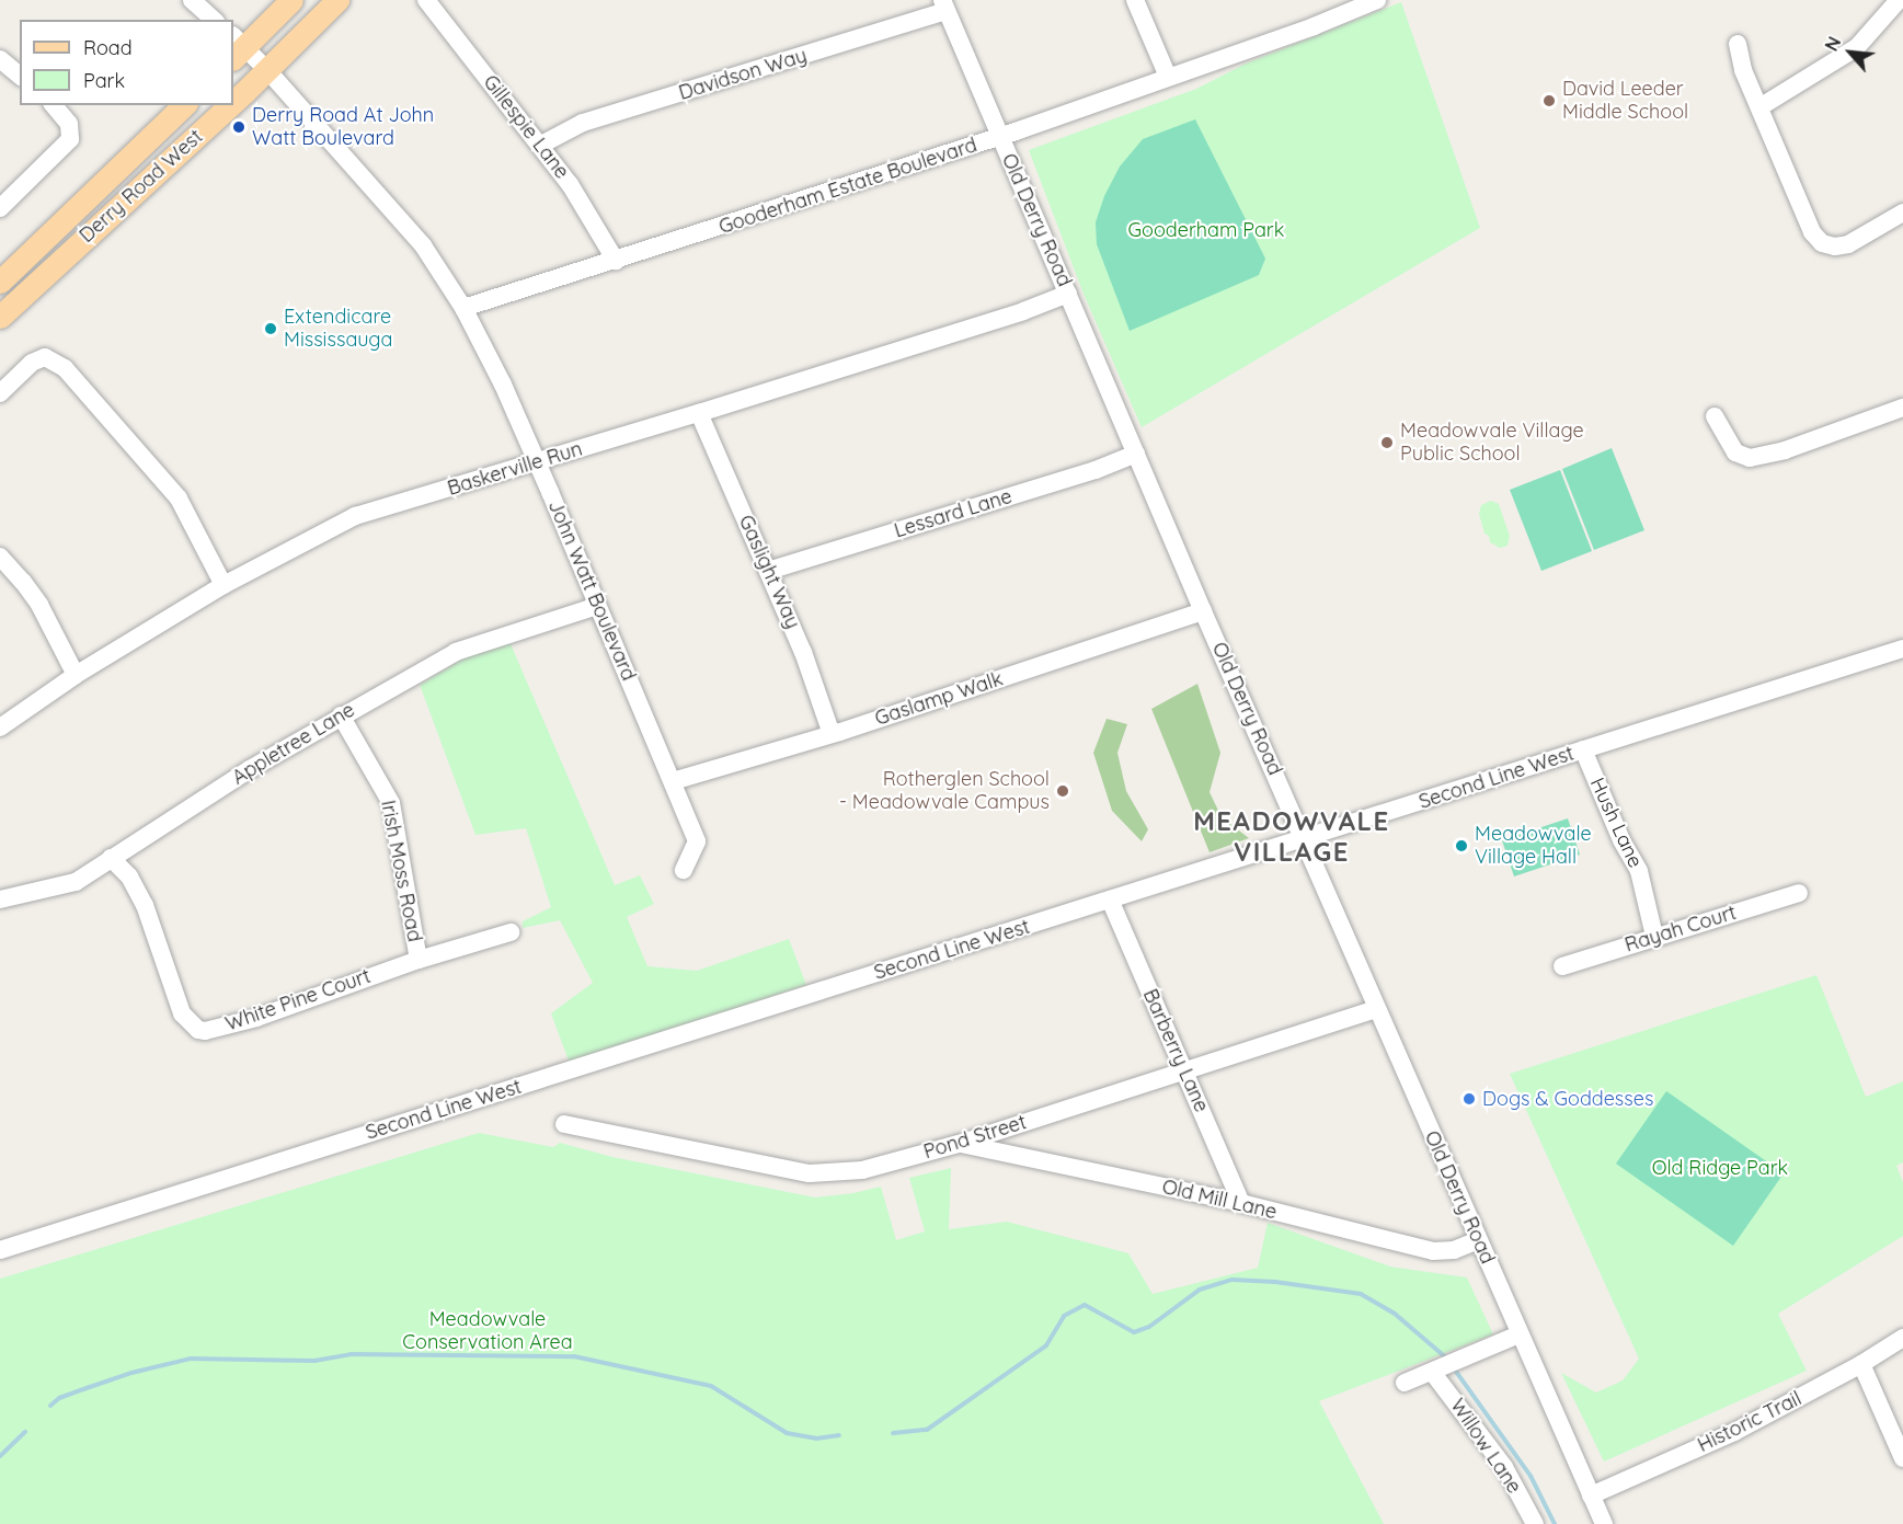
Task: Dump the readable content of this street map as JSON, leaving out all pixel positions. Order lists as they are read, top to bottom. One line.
{"streets":{"main road":["Derry Road West"],"street":["Davidson Way","Gillespie Lane","Gooderham Estate Boulevard","Old Derry Road","Baskerville Run","Lessard Lane","Gaslight Way","John Watt Boulevard","Gaslamp Walk","Appletree Lane","Second Line West","Hush Lane","Irish Moss Road","Rayah Court","White Pine Court","Barberry Lane","Pond Street","Old Mill Lane","Historic Trail","Willow Lane"]},"crossings":[["Davidson Way","Gillespie Lane"],["Davidson Way","Old Derry Road"],["Gillespie Lane","Gooderham Estate Boulevard"],["Derry Road West","John Watt Boulevard"],["Gooderham Estate Boulevard","Old Derry Road"],["Gooderham Estate Boulevard","John Watt Boulevard"],["Old Derry Road","Baskerville Run"],["Old Derry Road","Lessard Lane"],["Old Derry Road","Gaslamp Walk"],["Old Derry Road","Second Line West"],["Old Derry Road","Pond Street"],["Old Derry Road","Old Mill Lane"],["Old Derry Road","Historic Trail"],["Baskerville Run","Gaslight Way"],["Baskerville Run","John Watt Boulevard"],["Lessard Lane","Gaslight Way"],["Gaslight Way","Gaslamp Walk"],["John Watt Boulevard","Gaslamp Walk"],["John Watt Boulevard","Appletree Lane"],["Appletree Lane","Irish Moss Road"],["Appletree Lane","White Pine Court"],["Second Line West","Hush Lane"],["Second Line West","Barberry Lane"],["Hush Lane","Rayah Court"],["Irish Moss Road","White Pine Court"],["Barberry Lane","Pond Street"],["Barberry Lane","Old Mill Lane"],["Pond Street","Old Mill Lane"]],"districts":["MEADOWVALE VILLAGE"],"parks":["Gooderham Park","Old Ridge Park","Meadowvale Conservation Area"],"places":["David Leeder Middle School","Derry Road At John Watt Boulevard","Extendicare Mississauga","Meadowvale Village Public School","Rotherglen School - Meadowvale Campus","Meadowvale Village Hall","Dogs & Goddesses"],"legend":["Road","Park"],"north":"top left"}
